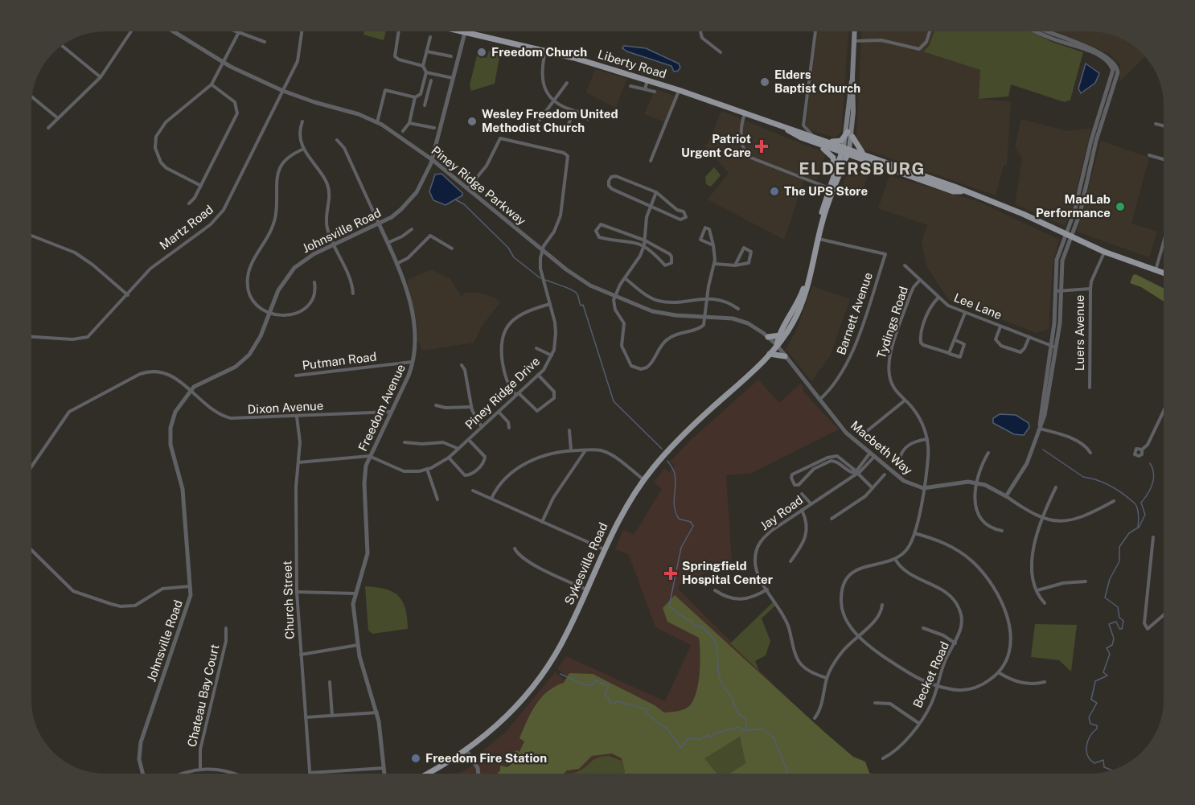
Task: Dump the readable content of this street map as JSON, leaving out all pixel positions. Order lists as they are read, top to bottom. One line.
{"streets":{"main road":["Liberty Road","Sykesville Road"],"street":["Piney Ridge Parkway","Martz Road","Johnsville Road","Lee Lane","Barnett Avenue","Tydings Road","Luers Avenue","Putman Road","Piney Ridge Drive","Dixon Avenue","Freedom Avenue","Macbeth Way","Jay Road","Church Street","Becket Road","Chateau Bay Court"]},"crossings":[["Liberty Road","Luers Avenue"],["Liberty Road","Sykesville Road"],["Piney Ridge Parkway","Martz Road"],["Piney Ridge Parkway","Johnsville Road"],["Piney Ridge Parkway","Piney Ridge Drive"],["Piney Ridge Parkway","Macbeth Way"],["Piney Ridge Parkway","Sykesville Road"],["Johnsville Road","Dixon Avenue"],["Johnsville Road","Freedom Avenue"],["Lee Lane","Tydings Road"],["Barnett Avenue","Macbeth Way"],["Barnett Avenue","Sykesville Road"],["Tydings Road","Macbeth Way"],["Tydings Road","Becket Road"],["Putman Road","Freedom Avenue"],["Piney Ridge Drive","Freedom Avenue"],["Dixon Avenue","Freedom Avenue"],["Dixon Avenue","Church Street"],["Macbeth Way","Jay Road"],["Macbeth Way","Sykesville Road"]],"districts":["ELDERSBURG"],"places":{"other":["Freedom Church","Elders Baptist Church","Wesley Freedom United Methodist Church","The UPS Store","MadLab Performance","Freedom Fire Station"],"health":["Patriot Urgent Care","Springfield Hospital Center"]}}
